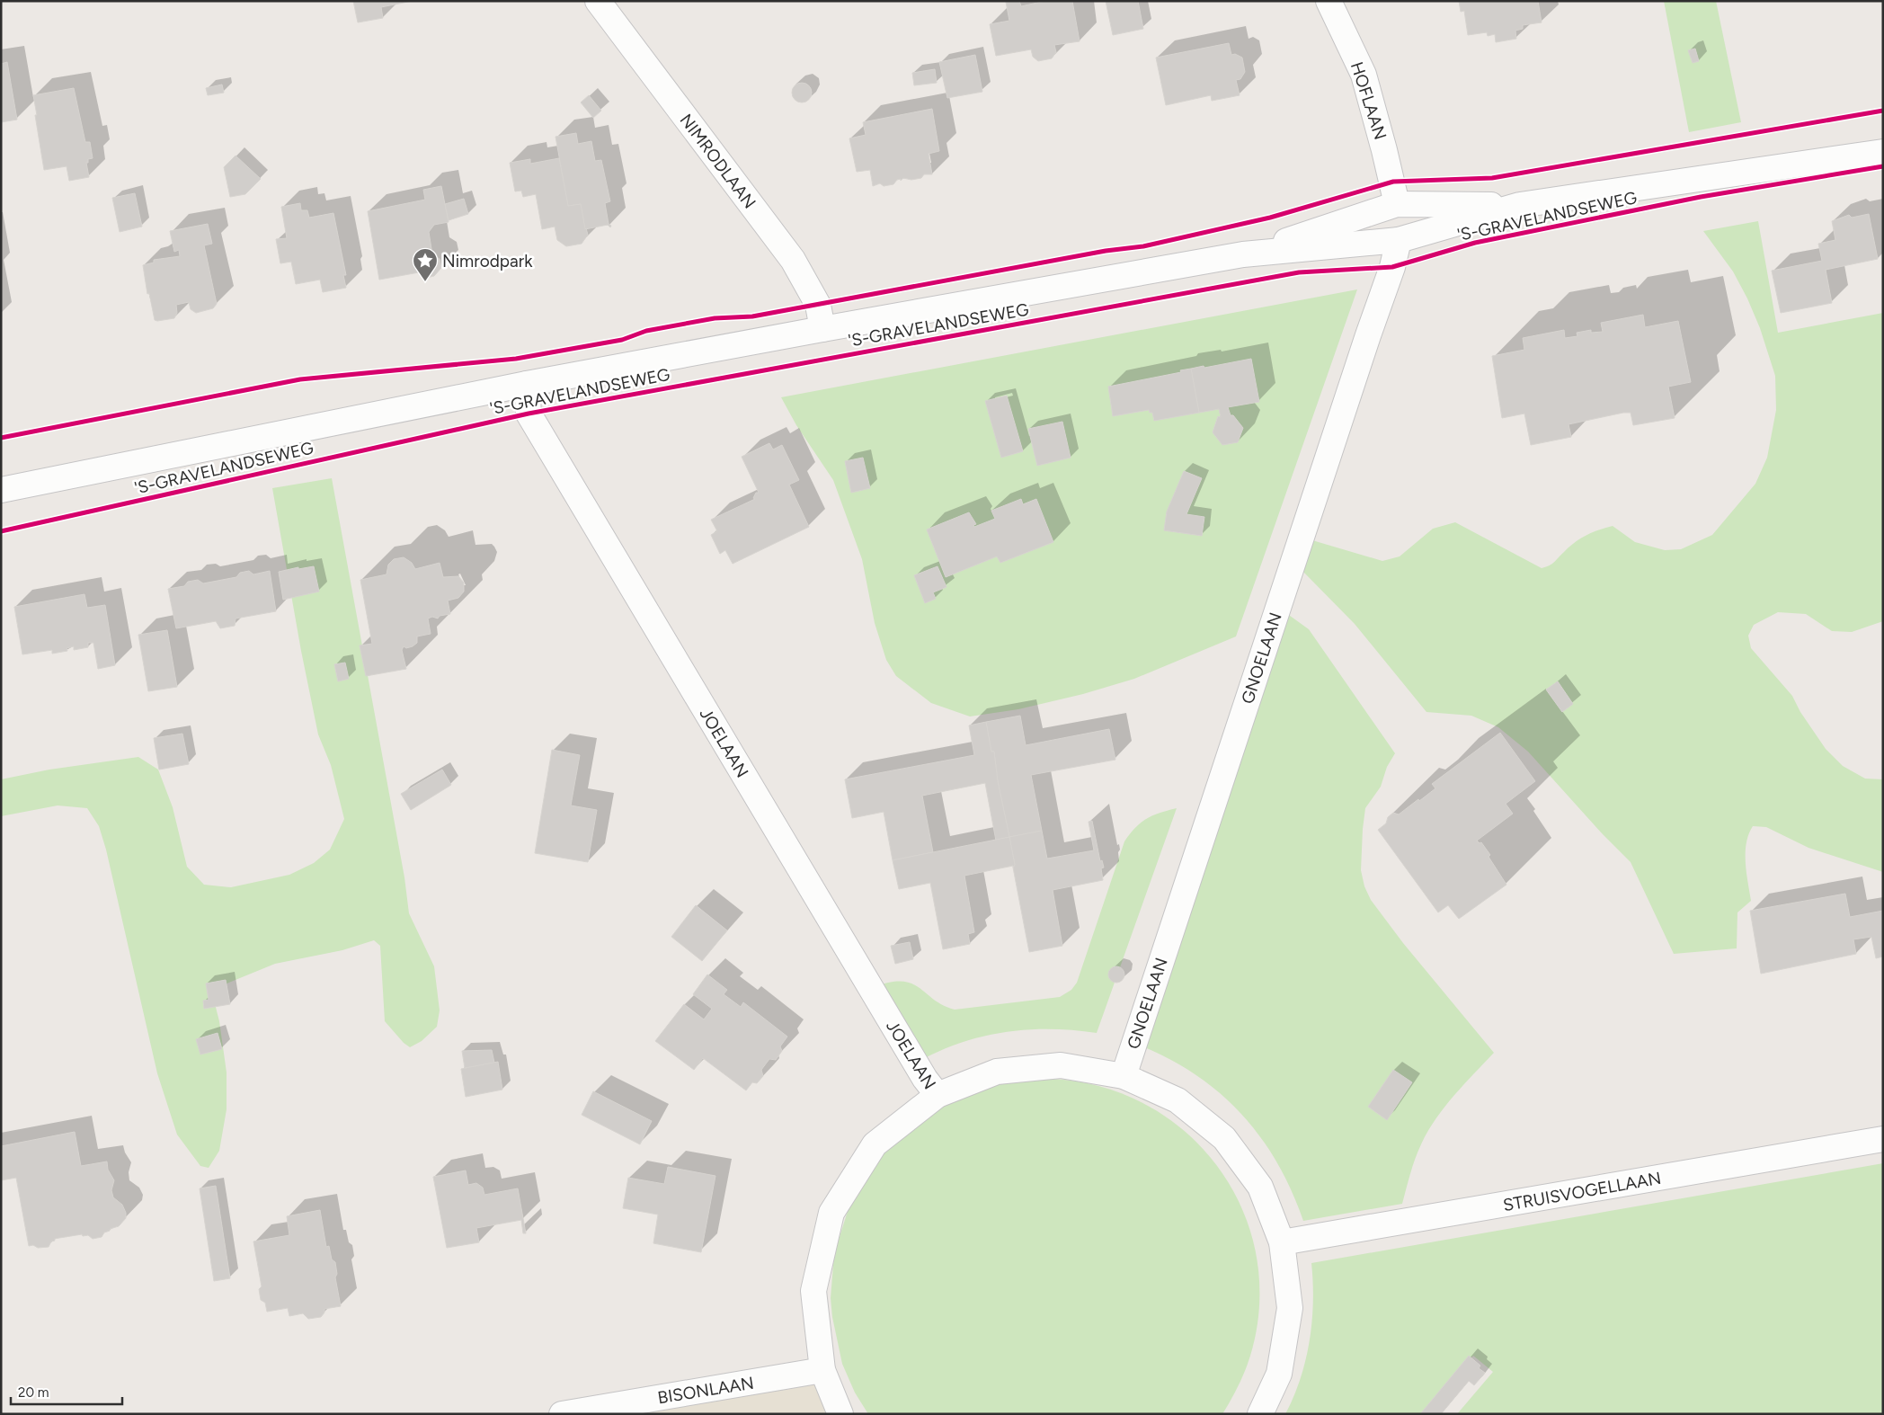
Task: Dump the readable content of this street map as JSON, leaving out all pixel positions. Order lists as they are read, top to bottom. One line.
{"streets":{"street":["HOFLAAN","NIMRODLAAN","'S-GRAVELANDSEWEG","GNOELAAN","JOELAAN","STRUISVOGELLAAN","BISONLAAN"]},"crossings":[["HOFLAAN","'S-GRAVELANDSEWEG"],["NIMRODLAAN","'S-GRAVELANDSEWEG"],["'S-GRAVELANDSEWEG","GNOELAAN"],["'S-GRAVELANDSEWEG","JOELAAN"]],"places":{"place":["Nimrodpark"]},"scale_bar":"20 m"}
